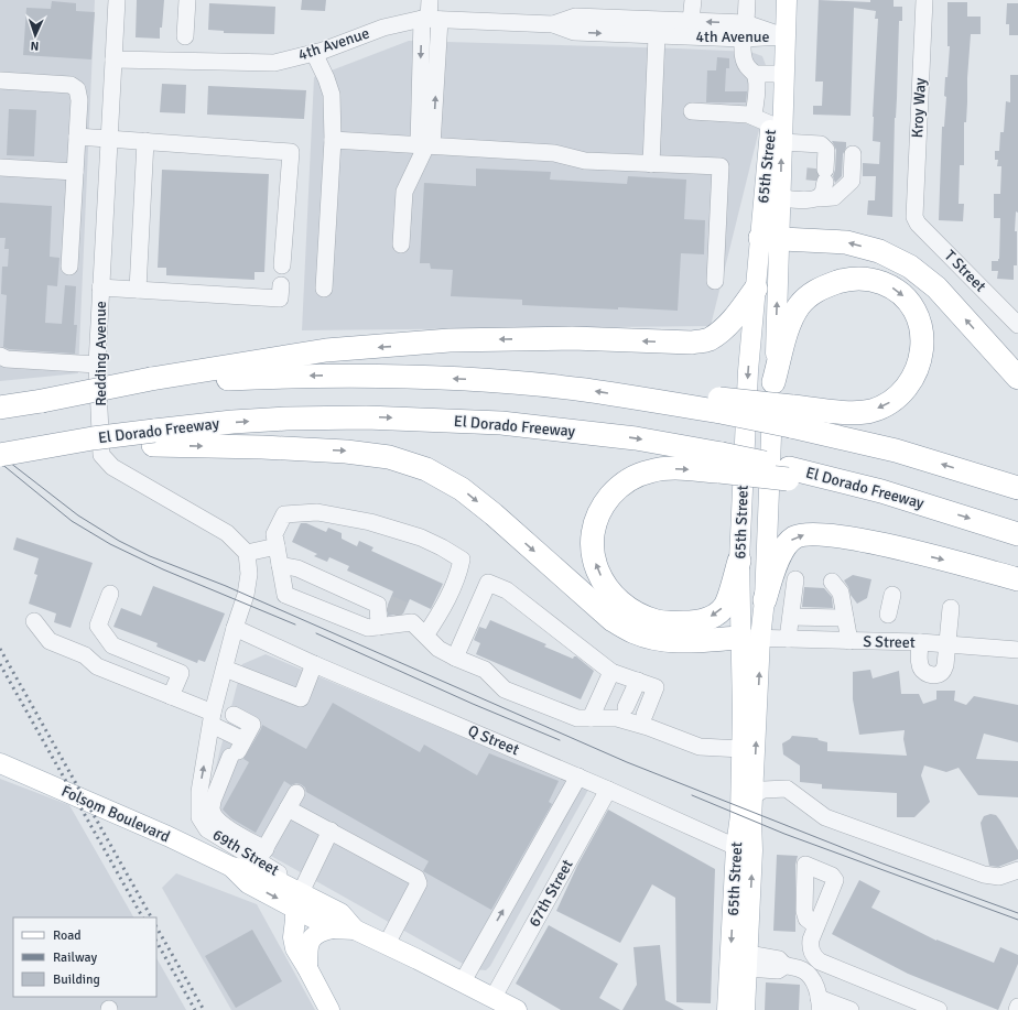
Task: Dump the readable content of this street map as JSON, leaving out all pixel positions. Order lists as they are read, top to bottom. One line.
{"streets":{"highway":["El Dorado Freeway"],"main road":["65th Street","Folsom Boulevard"],"street":["4th Avenue","Kroy Way","T Street","Redding Avenue","S Street","Q Street","69th Street","67th Street"]},"crossings":[["4th Avenue","65th Street"],["4th Avenue","Redding Avenue"],["Kroy Way","T Street"],["65th Street","S Street"],["65th Street","Q Street"],["Q Street","69th Street"],["Q Street","67th Street"],["Folsom Boulevard","69th Street"],["Folsom Boulevard","67th Street"]],"one_way":["69th Street"],"legend":["Road","Railway","Building"],"north":"bottom"}
